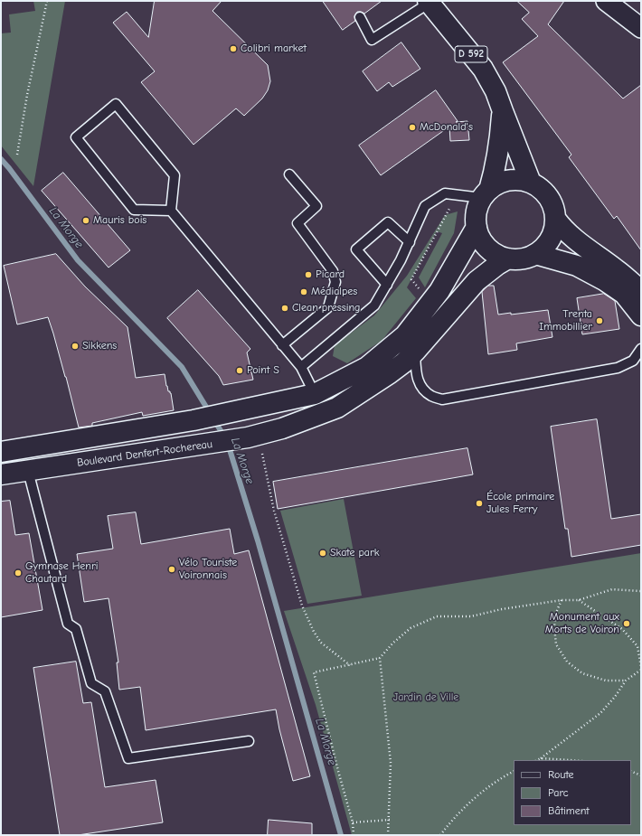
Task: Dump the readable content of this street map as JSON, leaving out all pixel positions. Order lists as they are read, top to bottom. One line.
{"streets":{"main road":["D 592","Boulevard Denfert-Rochereau"]},"crossings":[["D 592","Boulevard Denfert-Rochereau"]],"water":["La Morge"],"parks":["Jardin de Ville"],"places":["Colibri market","McDonald's","Mauris bois","Picard","Médialpes","Clean pressing","Trenta Immobillier","Sikkens","Point S","École primaire Jules Ferry","Skate park","Vélo Touriste Voironnais","Gymnase Henri Chautard","Monument aux Morts de Voiron"],"legend":["Route","Parc","Bâtiment"]}
